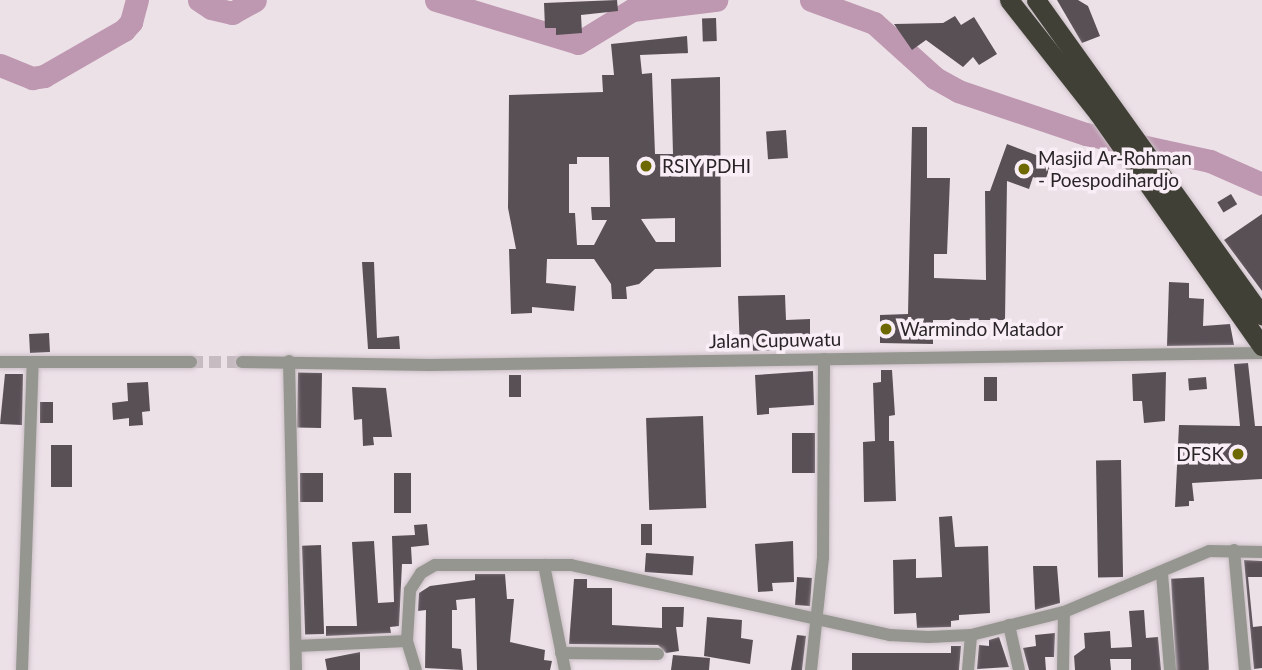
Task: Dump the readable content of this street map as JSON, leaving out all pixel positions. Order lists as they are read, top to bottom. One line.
{"streets":{"street":["Jalan Cupuwatu"]},"places":["RSIY PDHI","Masjid Ar-Rohman - Poespodihardjo","Warmindo Matador","DFSK"]}
